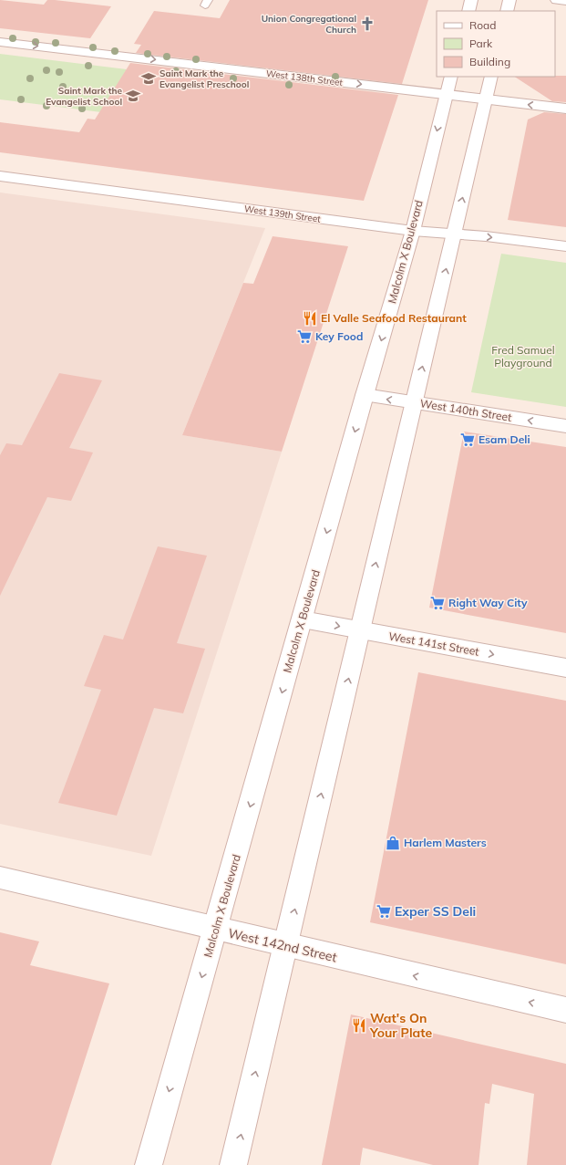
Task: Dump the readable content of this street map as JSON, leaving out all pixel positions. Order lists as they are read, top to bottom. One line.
{"streets":{"main road":["West 138th Street","West 139th Street","Malcolm X Boulevard","West 140th Street","West 141st Street","West 142nd Street"]},"crossings":[["West 138th Street","Malcolm X Boulevard"],["West 139th Street","Malcolm X Boulevard"],["Malcolm X Boulevard","West 140th Street"],["Malcolm X Boulevard","West 141st Street"],["Malcolm X Boulevard","West 142nd Street"]],"one_way":["West 140th Street","West 141st Street","West 142nd Street"],"parks":["Fred Samuel Playground"],"places":{"church":["Union Congregational Church"],"school or university":["Saint Mark the Evangelist Preschool","Saint Mark the Evangelist School"],"restaurant":["El Valle Seafood Restaurant","Wat's On Your Plate"],"supermarket":["Key Food","Esam Deli","Right Way City","Exper SS Deli"],"shop":["Harlem Masters"]},"legend":["Road","Park","Building"]}
